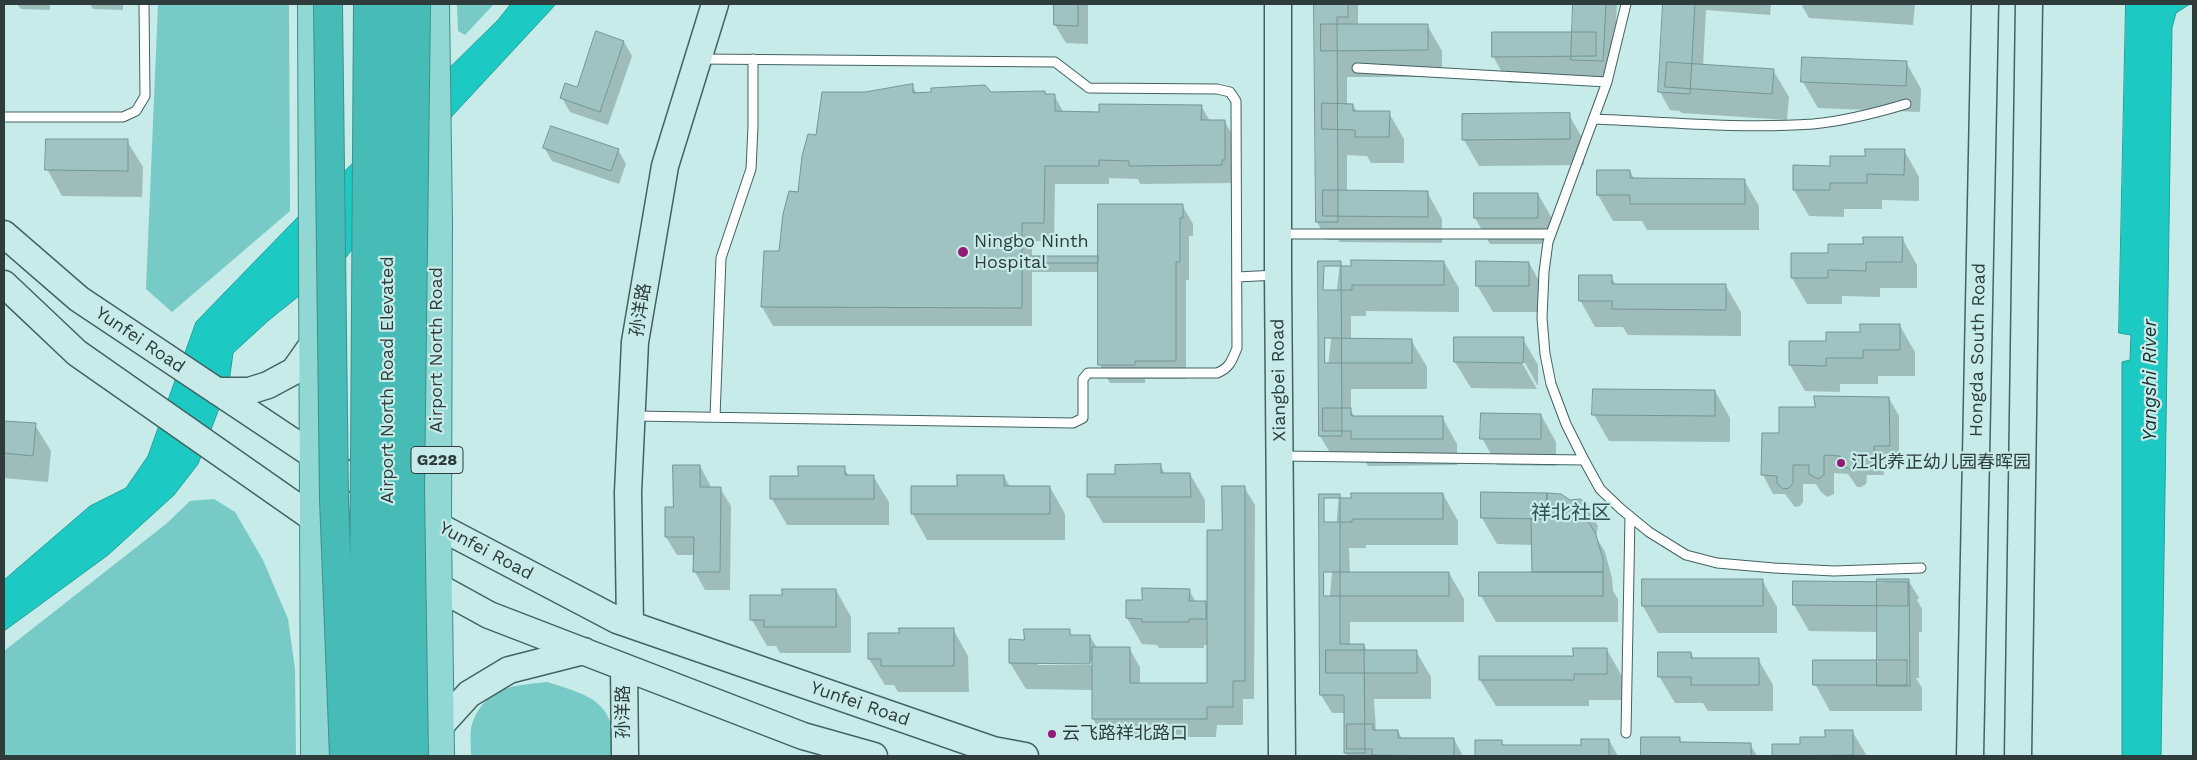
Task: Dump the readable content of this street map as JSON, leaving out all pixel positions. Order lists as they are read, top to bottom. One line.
{"streets":{"highway":["Airport North Road Elevated"],"main road":["孙洋路","Yunfei Road","Airport North Road","Hongda South Road","Xiangbei Road","G228"]},"crossings":[["孙洋路","Yunfei Road"],["Yunfei Road","Airport North Road"]],"districts":["祥北社区"],"water":["Yangshi River"],"places":["Ningbo Ninth Hospital","江北养正幼儿园春晖园","云飞路祥北路口"]}
